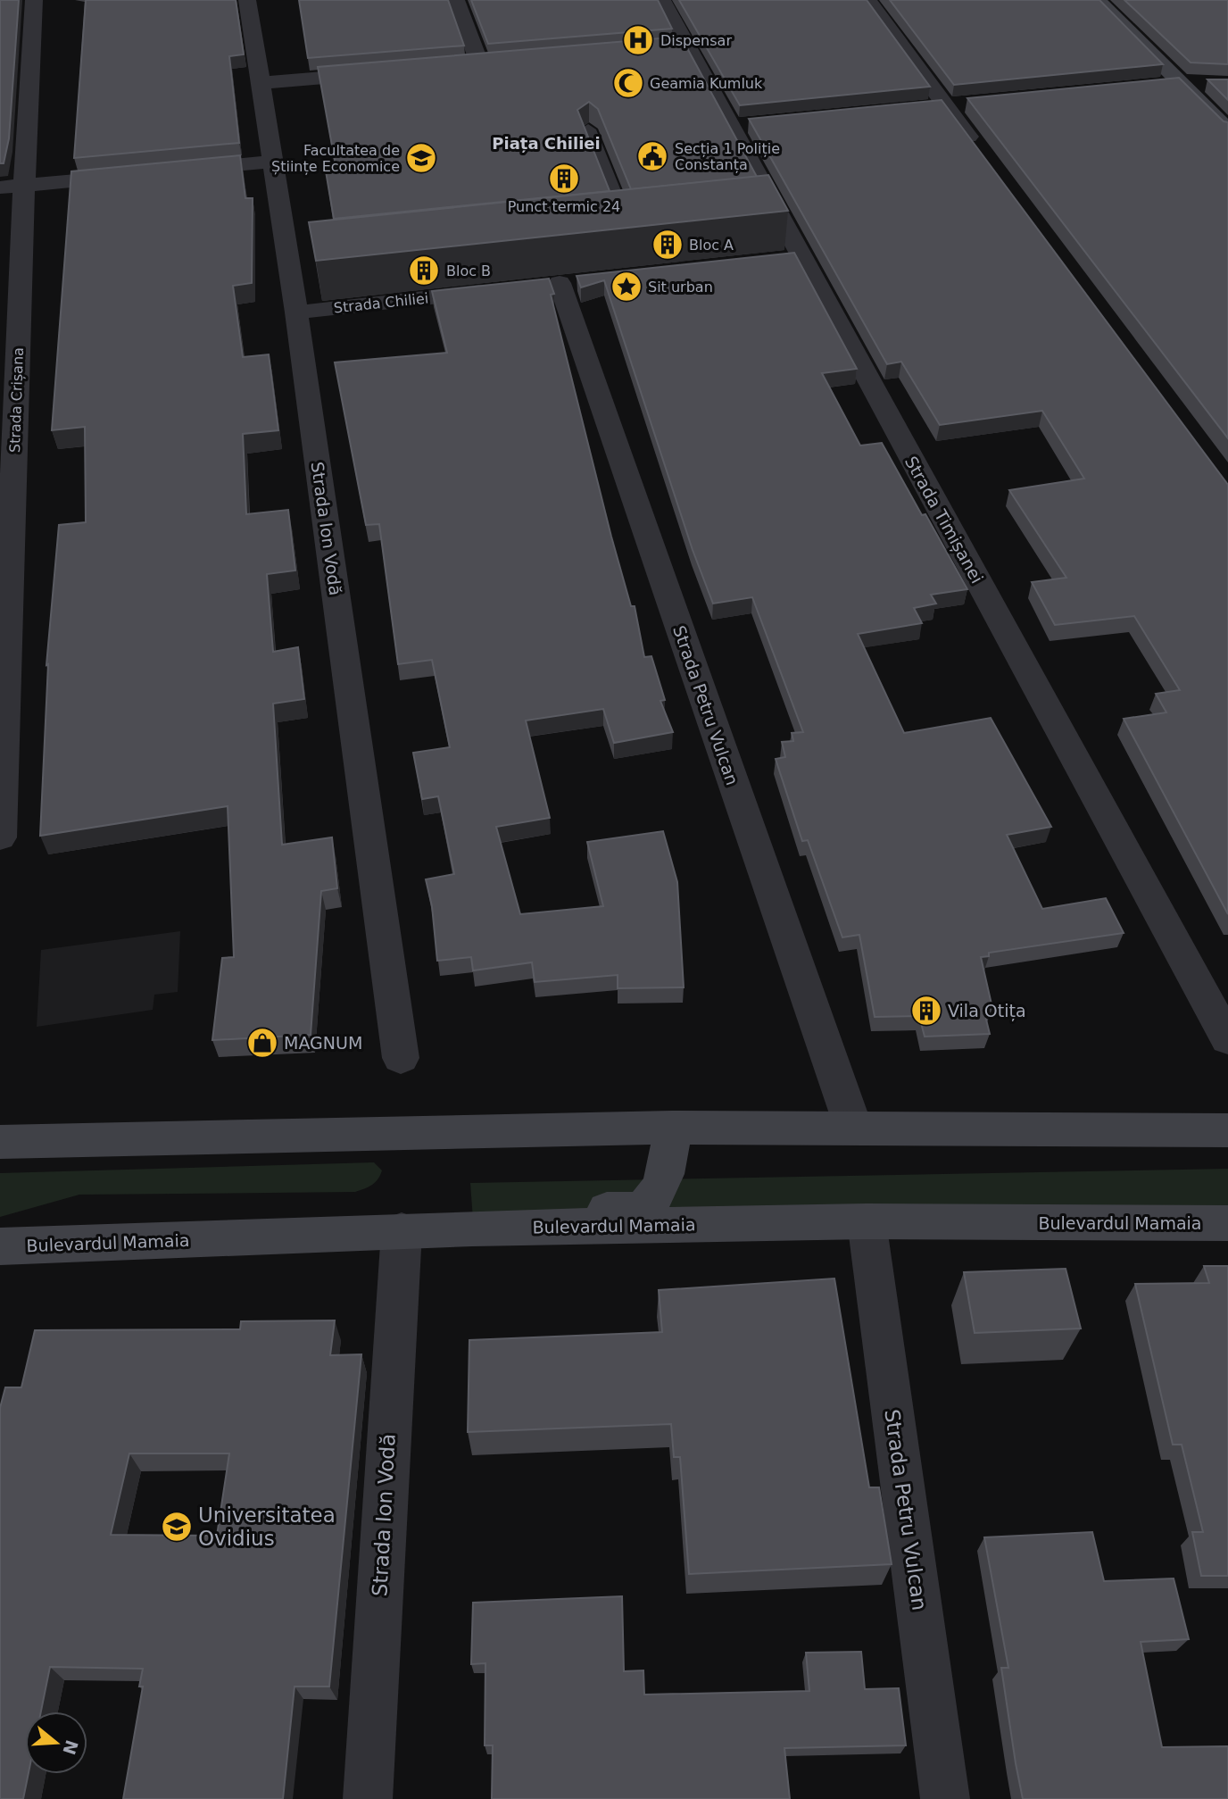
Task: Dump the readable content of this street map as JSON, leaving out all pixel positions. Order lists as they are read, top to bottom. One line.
{"streets":{"main road":["Bulevardul Mamaia"],"street":["Strada Chiliei","Strada Crișana","Strada Timișanei","Strada Ion Vodă","Strada Petru Vulcan"]},"crossings":[["Strada Chiliei","Strada Ion Vodă"],["Strada Ion Vodă","Bulevardul Mamaia"],["Strada Petru Vulcan","Bulevardul Mamaia"]],"districts":["Piața Chiliei"],"places":{"hospital":["Dispensar"],"mosque":["Geamia Kumluk"],"public building":["Secția 1 Poliție Constanța"],"school or university":["Facultatea de Științe Economice","Universitatea Ovidius"],"building":["Punct termic 24","Bloc A","Bloc B","Vila Otița"],"place":["Sit urban"],"shop":["MAGNUM"]},"north":"right"}
